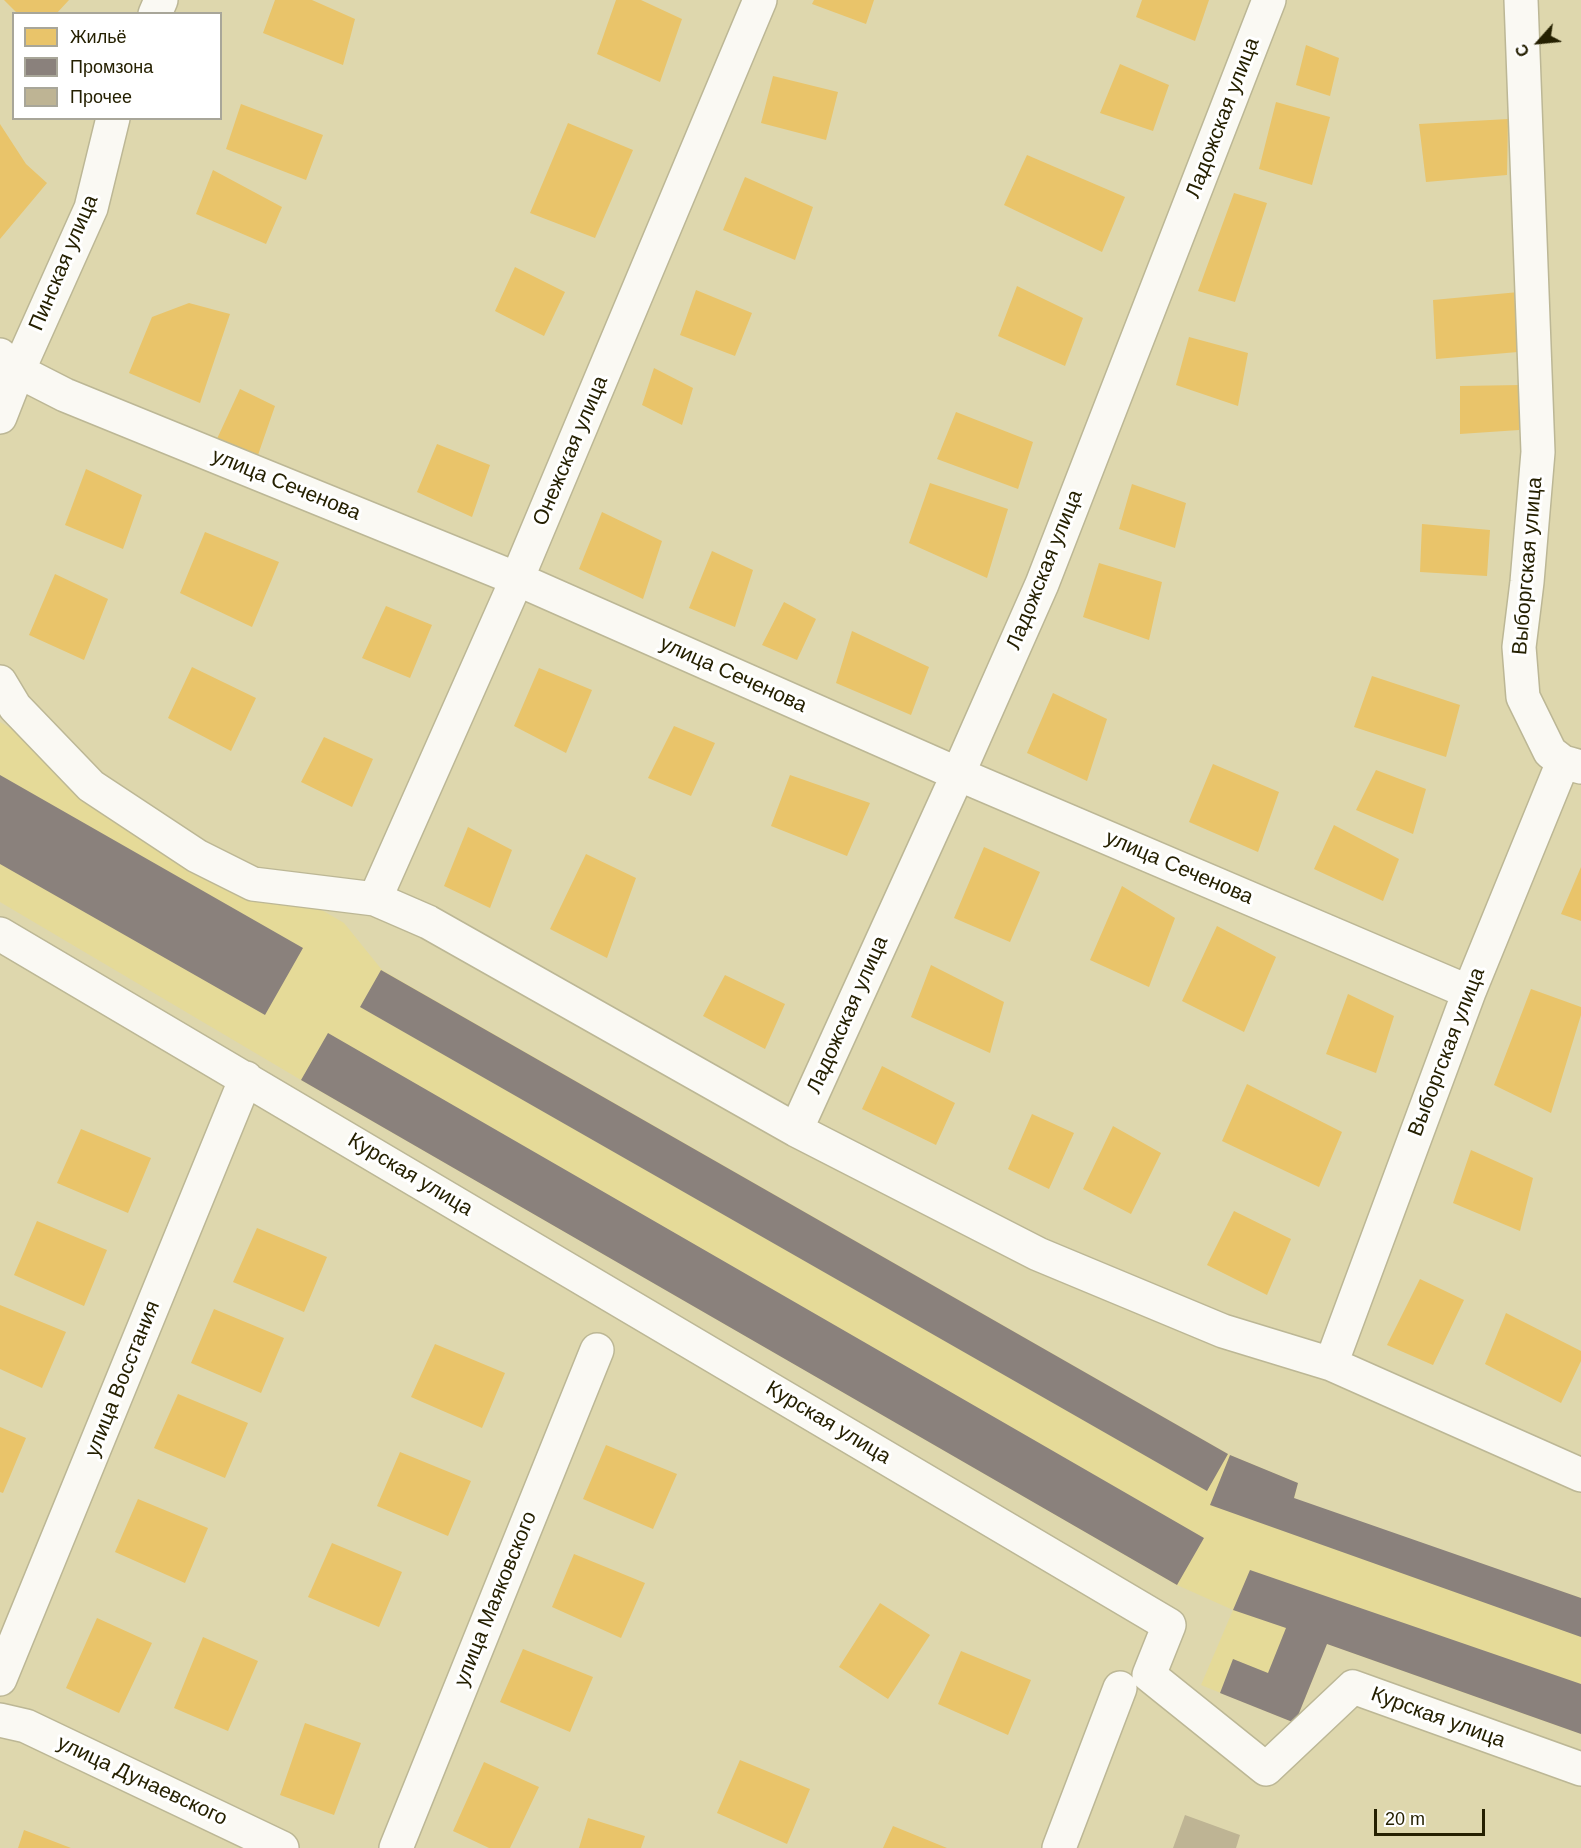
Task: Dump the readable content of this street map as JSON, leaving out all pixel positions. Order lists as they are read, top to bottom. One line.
{"streets":{"street":["Ладожская улица","Пинская улица","Онежская улица","улица Сеченова","Выборгская улица","Курская улица","улица Восстания","улица Маяковского","улица Дунаевского"]},"crossings":[["Ладожская улица","улица Сеченова"],["Пинская улица","улица Сеченова"],["Онежская улица","улица Сеченова"],["улица Сеченова","Выборгская улица"],["Курская улица","улица Восстания"]],"legend":["Жильё","Промзона","Прочее"],"scale_bar":"20 m","north":"bottom left"}
